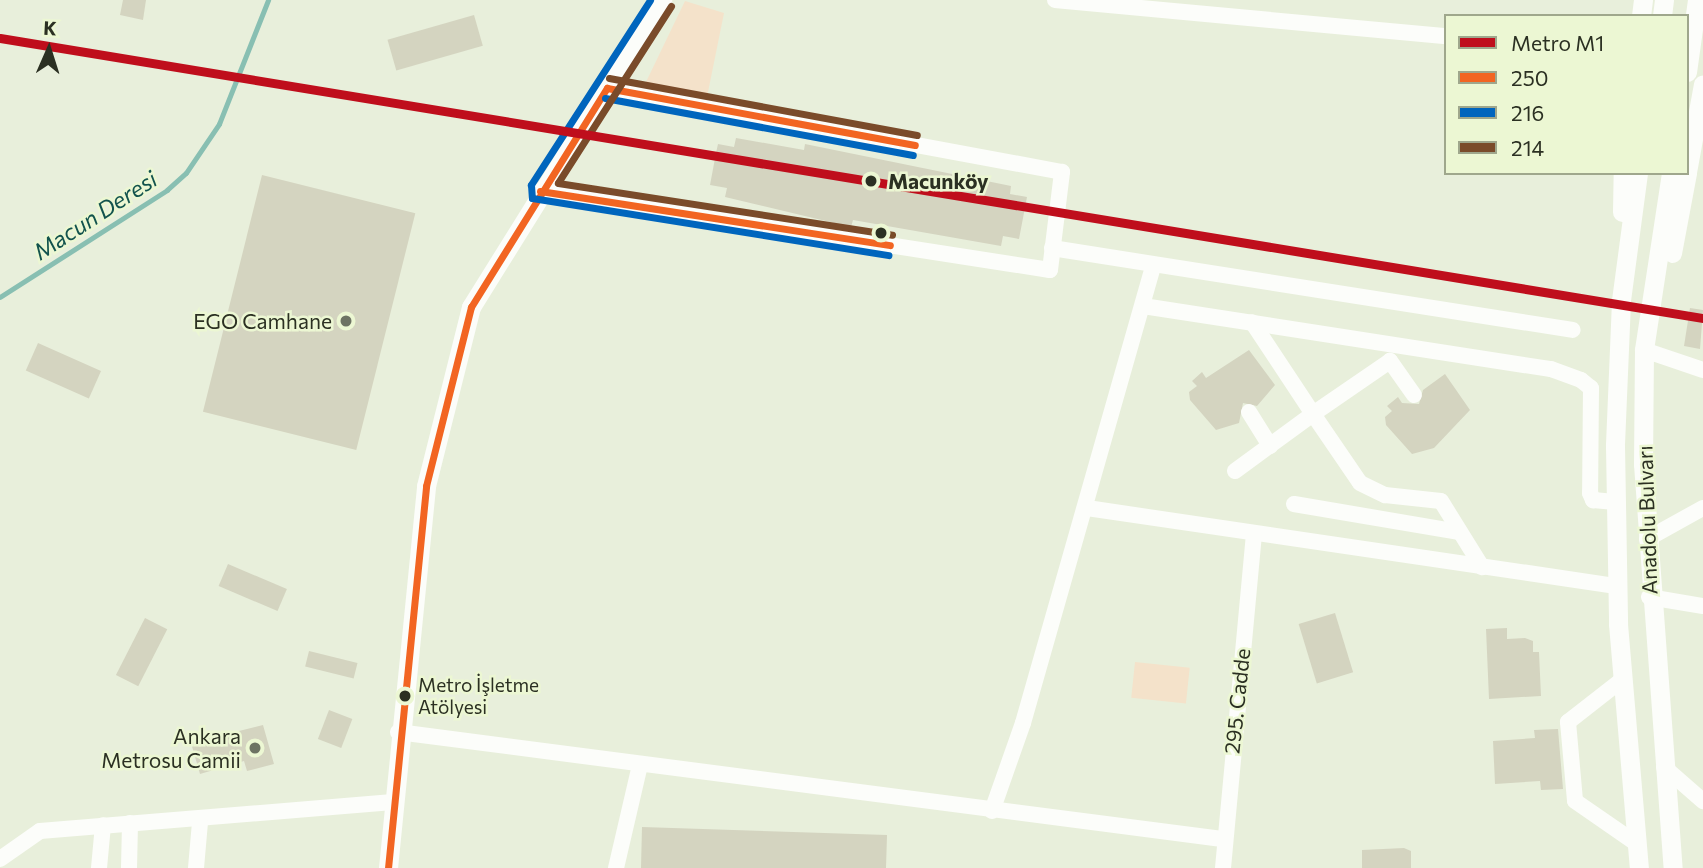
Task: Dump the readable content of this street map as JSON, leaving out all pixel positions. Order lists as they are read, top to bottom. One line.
{"streets":{"main road":["Anadolu Bulvarı"],"street":["295. Cadde"]},"water":["Macun Deresi"],"places":["Macunköy","EGO Camhane","Metro İşletme Atölyesi","Ankara Metrosu Camii"],"lines":["transit line 216","transit line 214","metro line M1","transit line 250"],"legend":["Metro M1","250","216","214"],"north":"top"}
